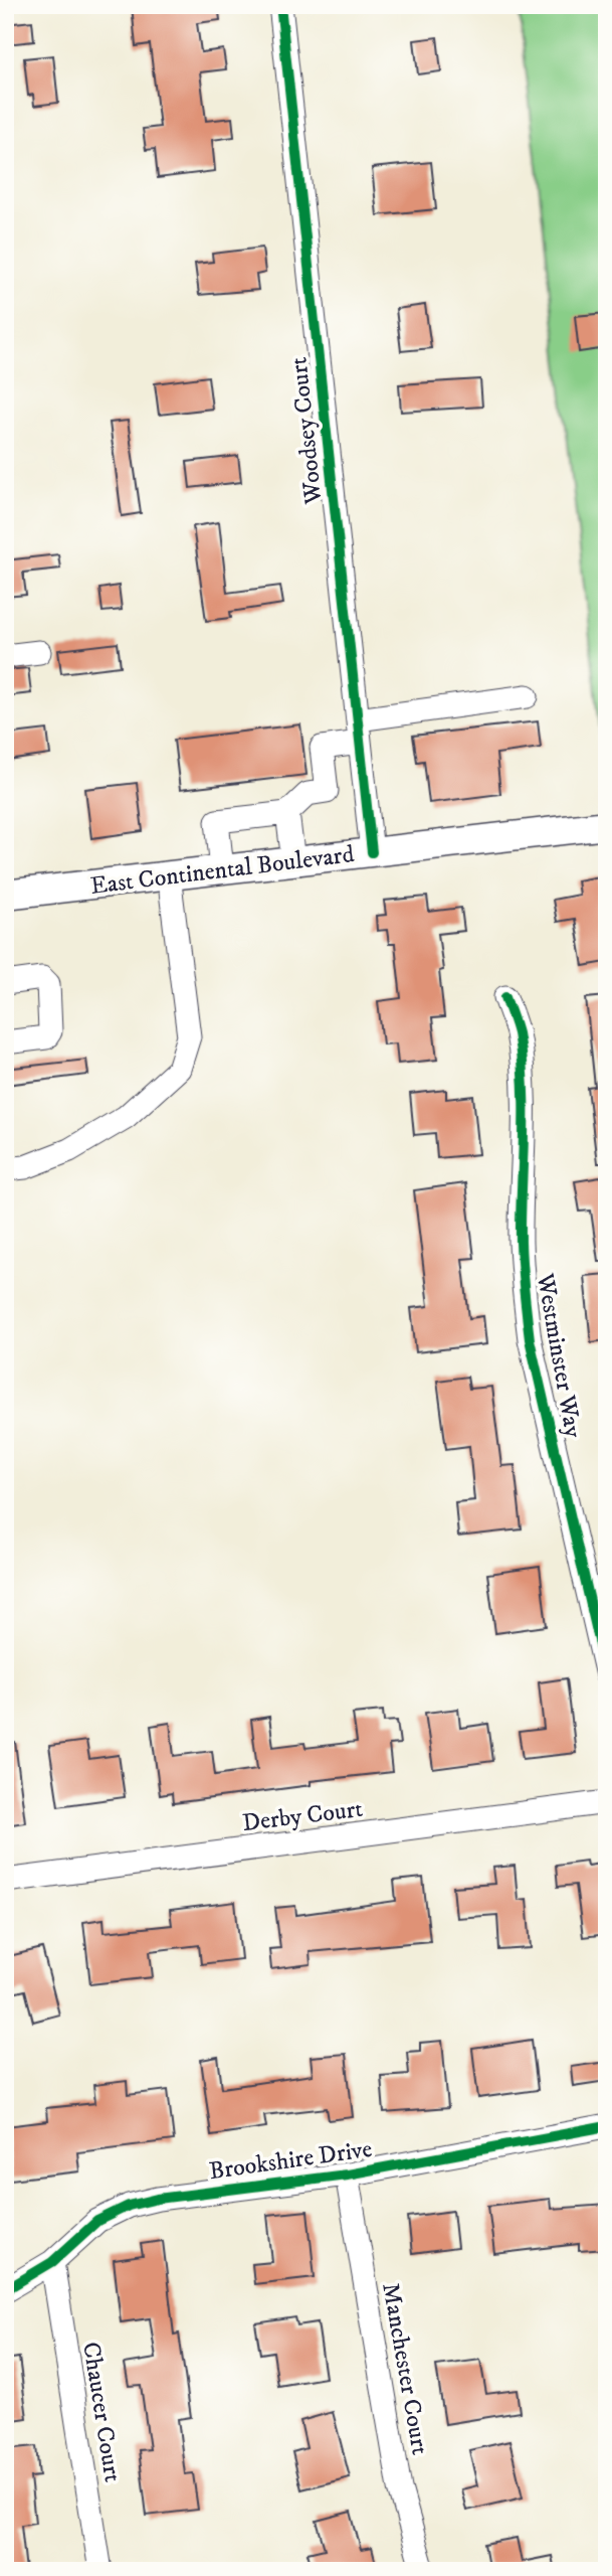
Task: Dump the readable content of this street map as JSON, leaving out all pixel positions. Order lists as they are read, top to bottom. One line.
{"streets":{"main road":["East Continental Boulevard"],"street":["Woodsey Court","Westminster Way","Derby Court","Brookshire Drive","Manchester Court","Chaucer Court"]},"crossings":[["Woodsey Court","East Continental Boulevard"],["Brookshire Drive","Manchester Court"],["Brookshire Drive","Chaucer Court"]]}
